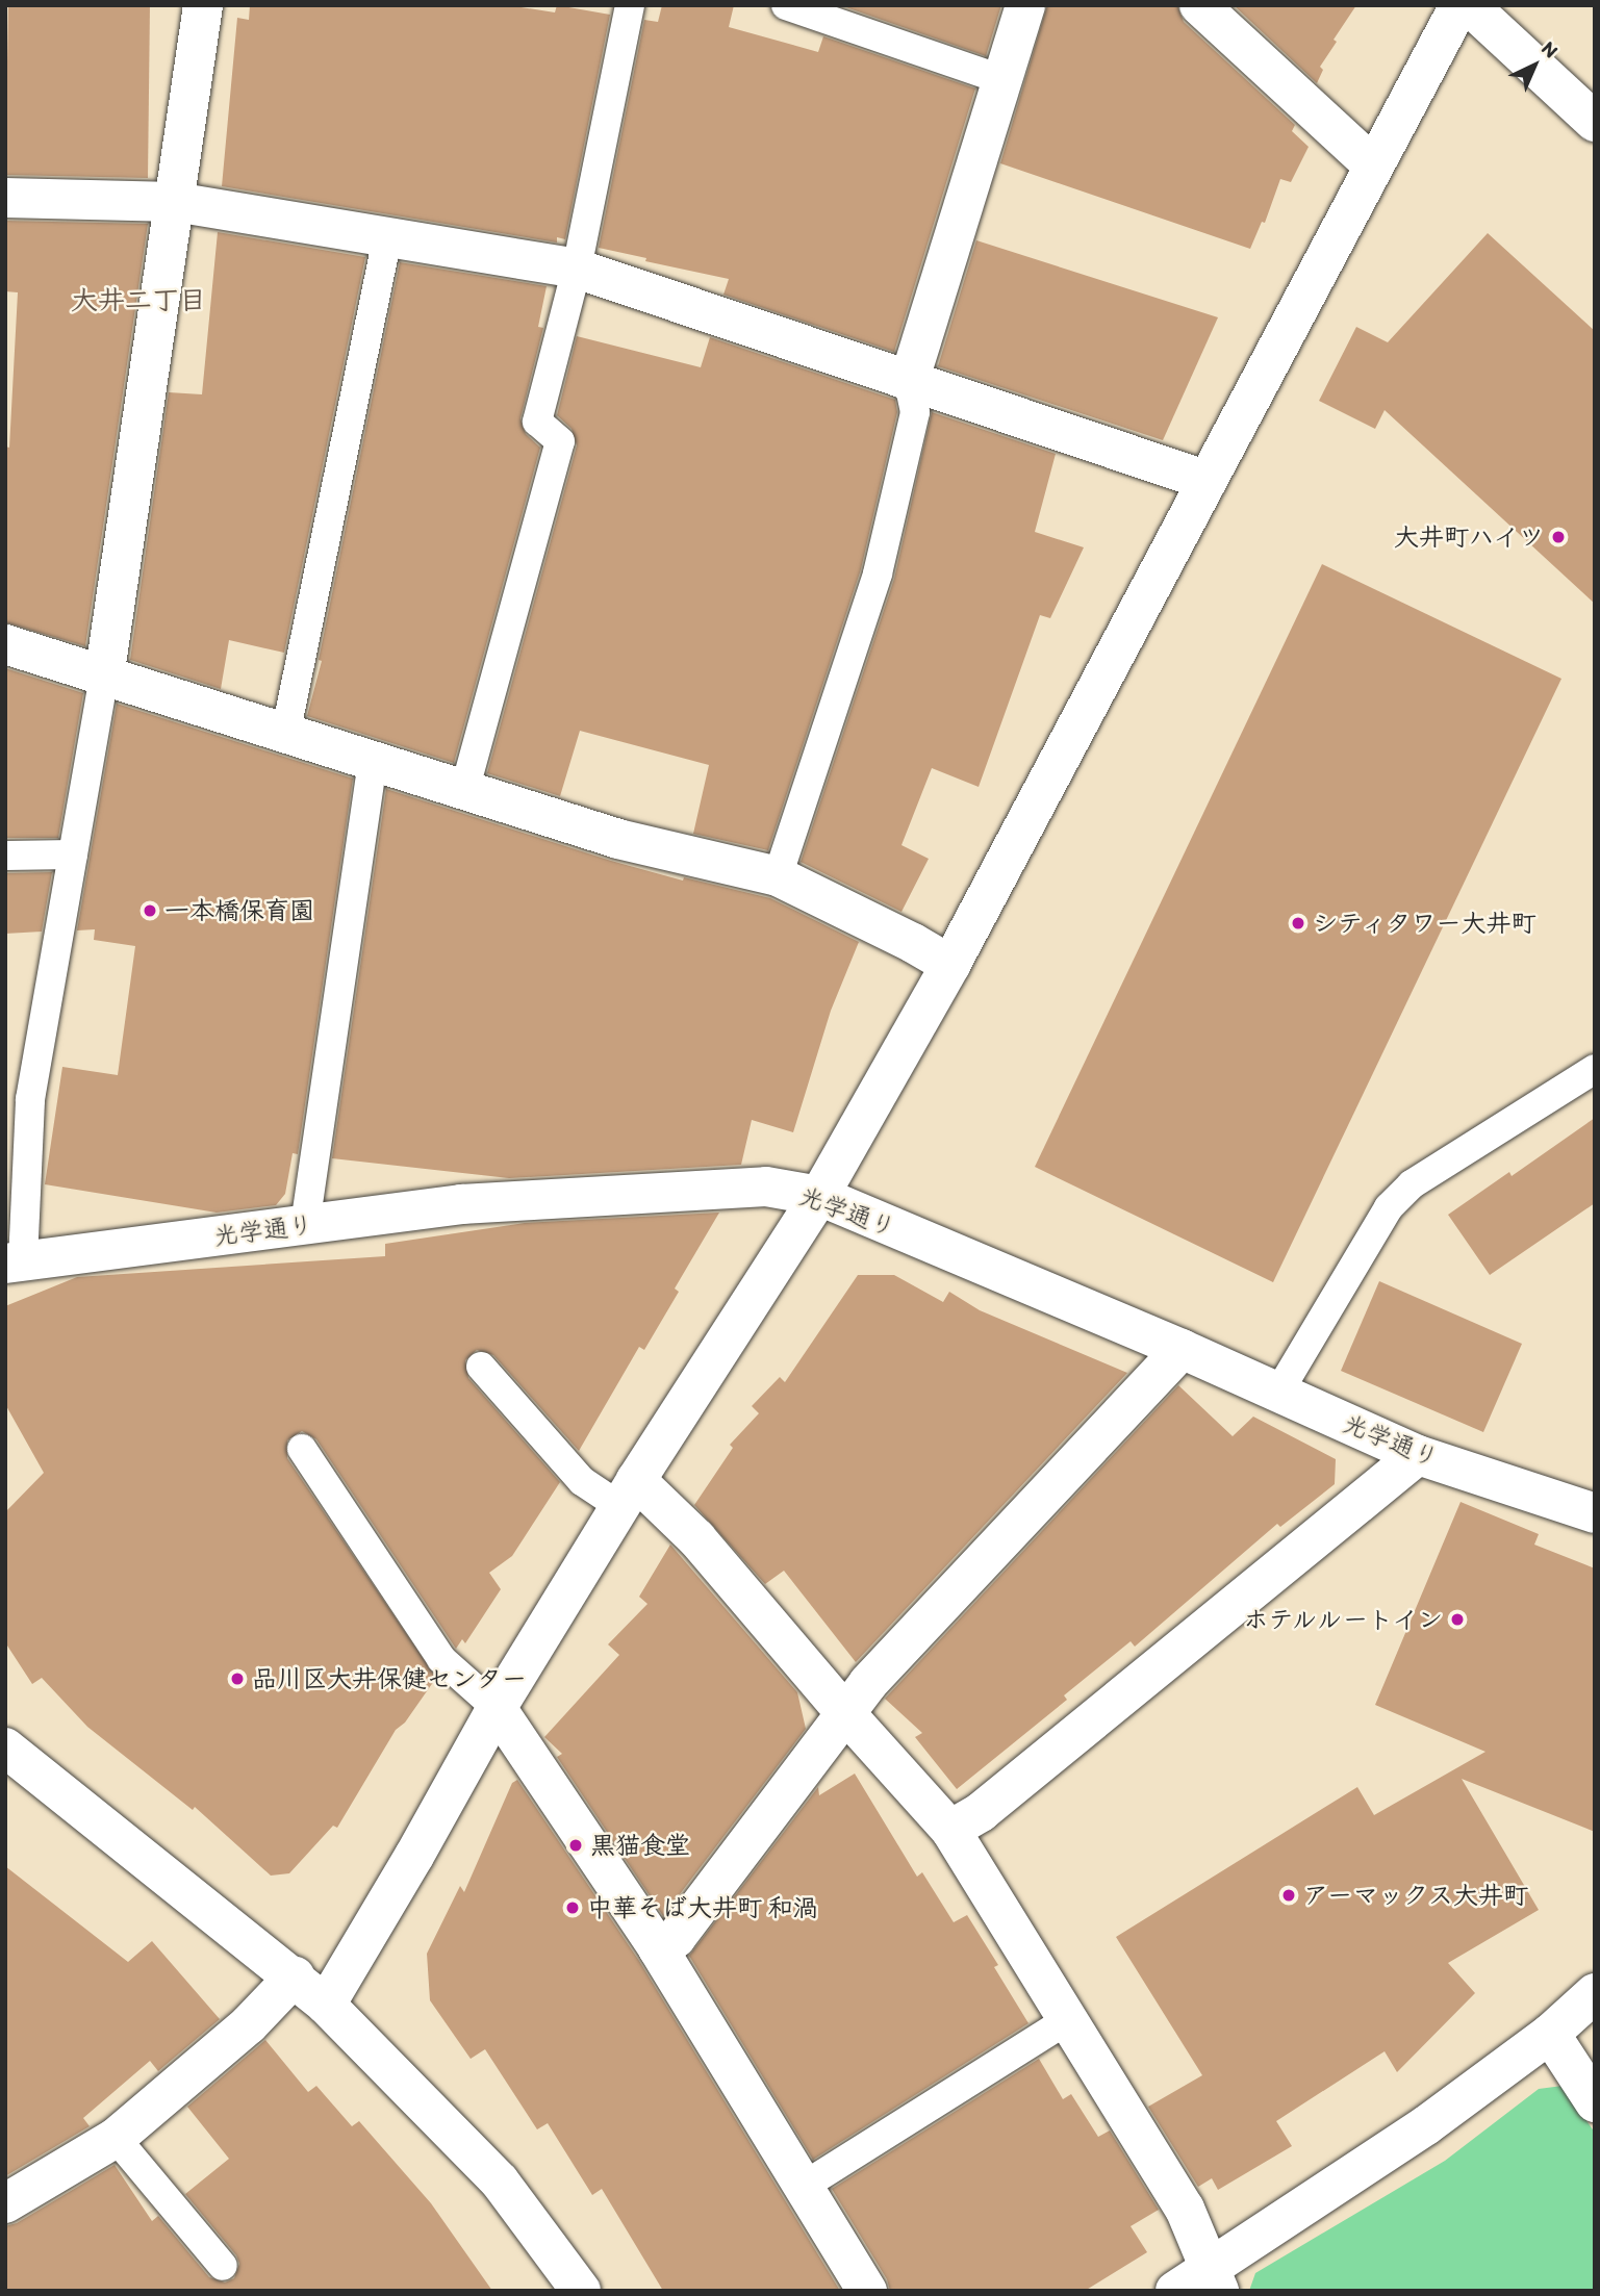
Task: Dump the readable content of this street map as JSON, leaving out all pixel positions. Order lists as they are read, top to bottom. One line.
{"streets":{"street":["光学通り"]},"districts":["大井二丁目"],"places":["大井町ハイツ","一本橋保育園","シティタワー大井町","ホテルルートイン","品川区大井保健センター","黒猫食堂","アーマックス大井町","中華そば大井町 和渦"],"north":"top right"}
